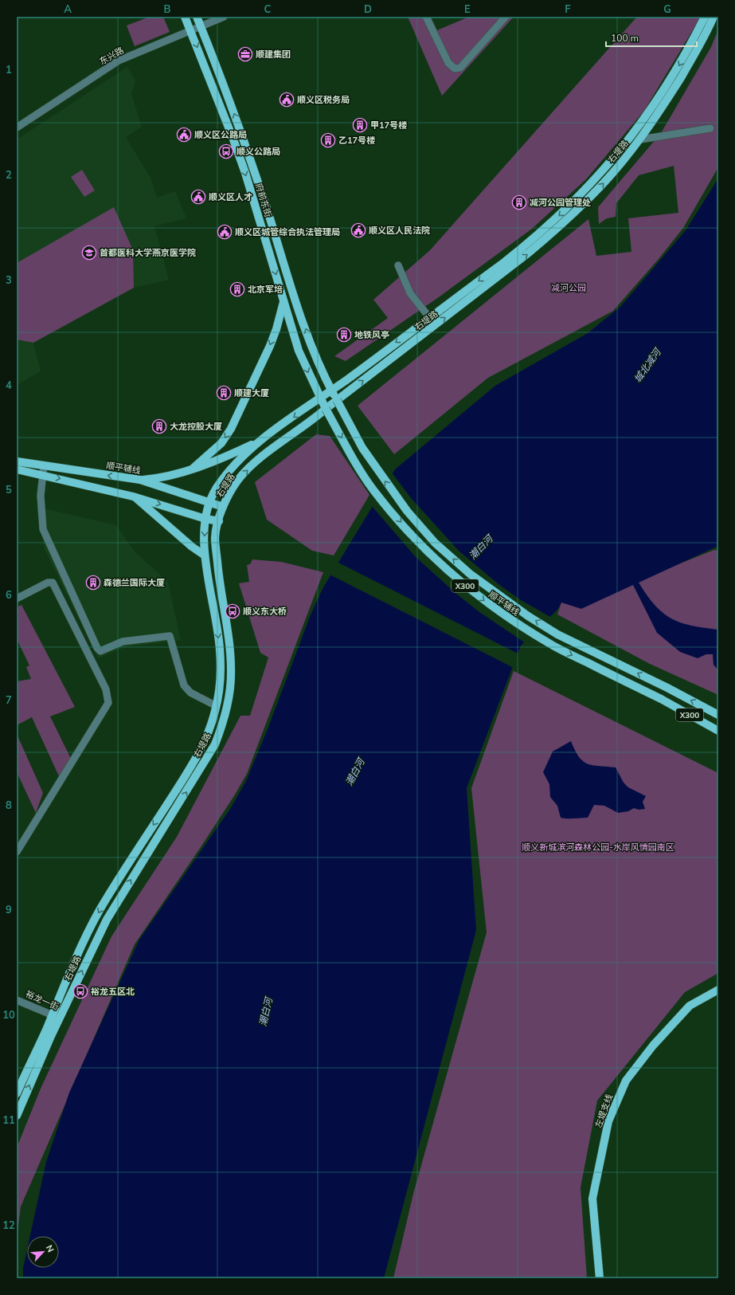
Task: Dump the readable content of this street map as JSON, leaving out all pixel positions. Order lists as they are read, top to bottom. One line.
{"streets":{"main road":["右堤路","府前东街","顺平辅线","X300","左堤支线"],"street":["东兴路","裕龙一街"]},"crossings":[["东兴路","府前东街"],["右堤路","府前东街"],["右堤路","顺平辅线"],["右堤路","裕龙一街"],["府前东街","顺平辅线"]],"water":["城北减河","潮白河"],"parks":["减河公园","顺义新城滨河森林公园-水岸风情园南区"],"places":{"office":["顺建集团"],"public building":["顺义区税务局","顺义区公路局","顺义区人才","顺义区人民法院","顺义区城管综合执法管理局"],"building":["甲17号楼","乙17号楼","减河公园管理处","北京军培","地铁风亭","顺建大厦","大龙控股大厦","森德兰国际大厦"],"bus stop":["顺义公路局","顺义东大桥","裕龙五区北"],"school or university":["首都医科大学燕京医学院"]},"scale_bar":"100 m","north":"top right","grid":{"columns":["A","B","C","D","E","F","G"],"rows":["1","2","3","4","5","6","7","8","9","10","11","12"]}}
